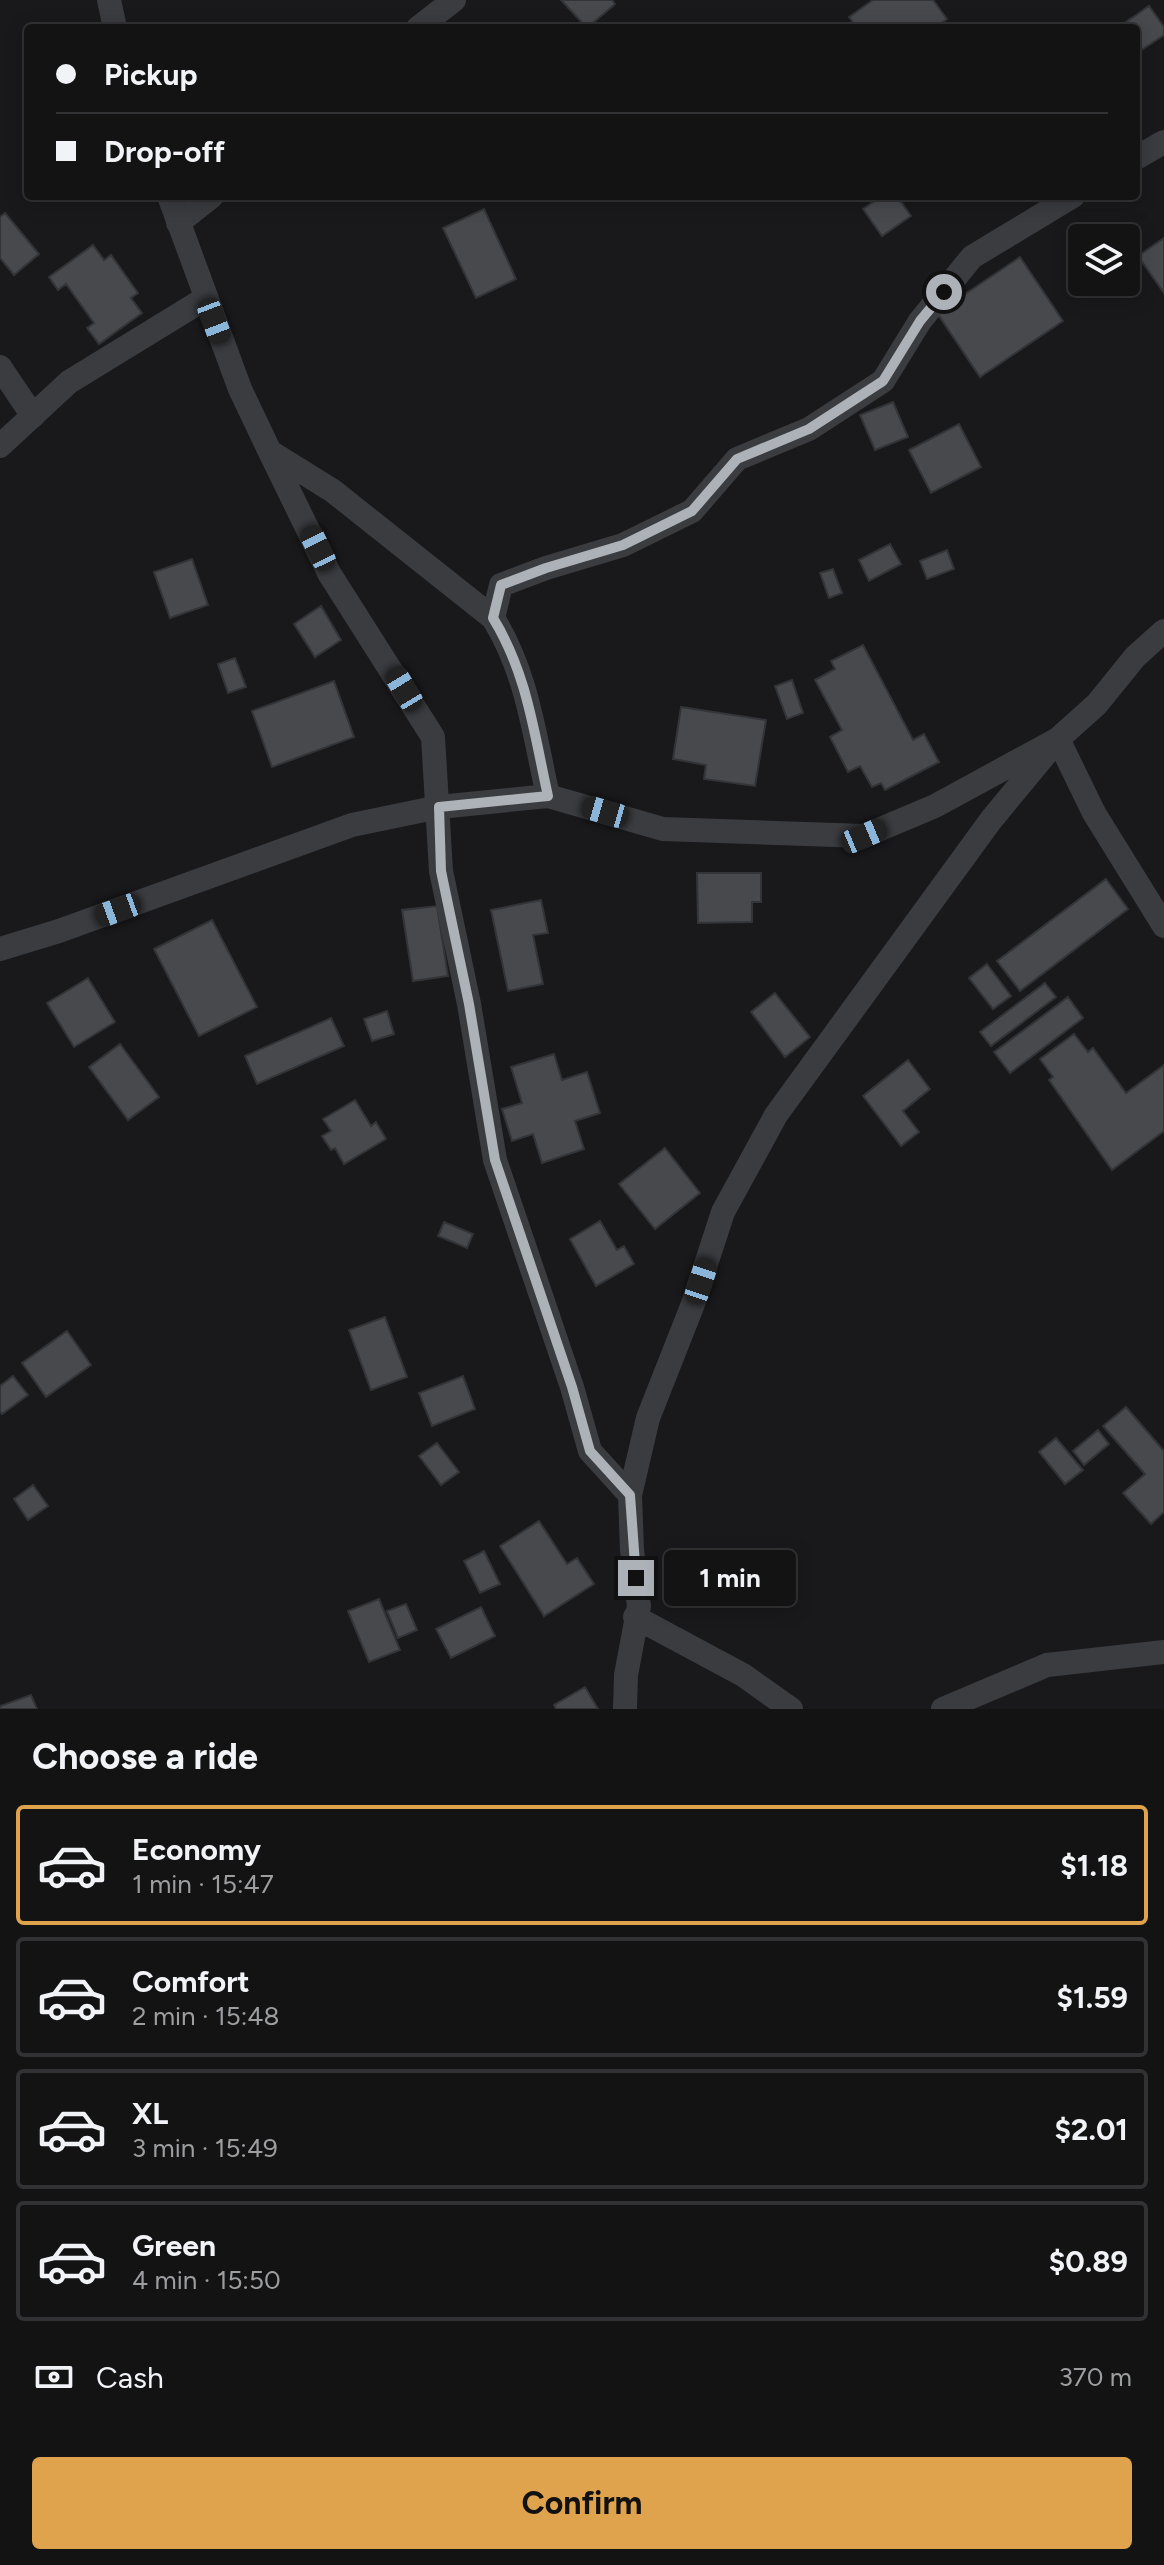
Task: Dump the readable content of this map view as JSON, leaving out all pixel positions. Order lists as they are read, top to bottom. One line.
{"page":{"banner":["Pickup","Drop-off"],"bubble":"1 min","heading":"Choose a ride","list":[{"name":"Economy","note":"1 min · 15:47","value":"$1.18"},{"name":"Comfort","note":"2 min · 15:48","value":"$1.59"},{"name":"XL","note":"3 min · 15:49","value":"$2.01"},{"name":"Green","note":"4 min · 15:50","value":"$0.89"}],"pay":["Cash","370 m"],"buttons":"Confirm"}}
